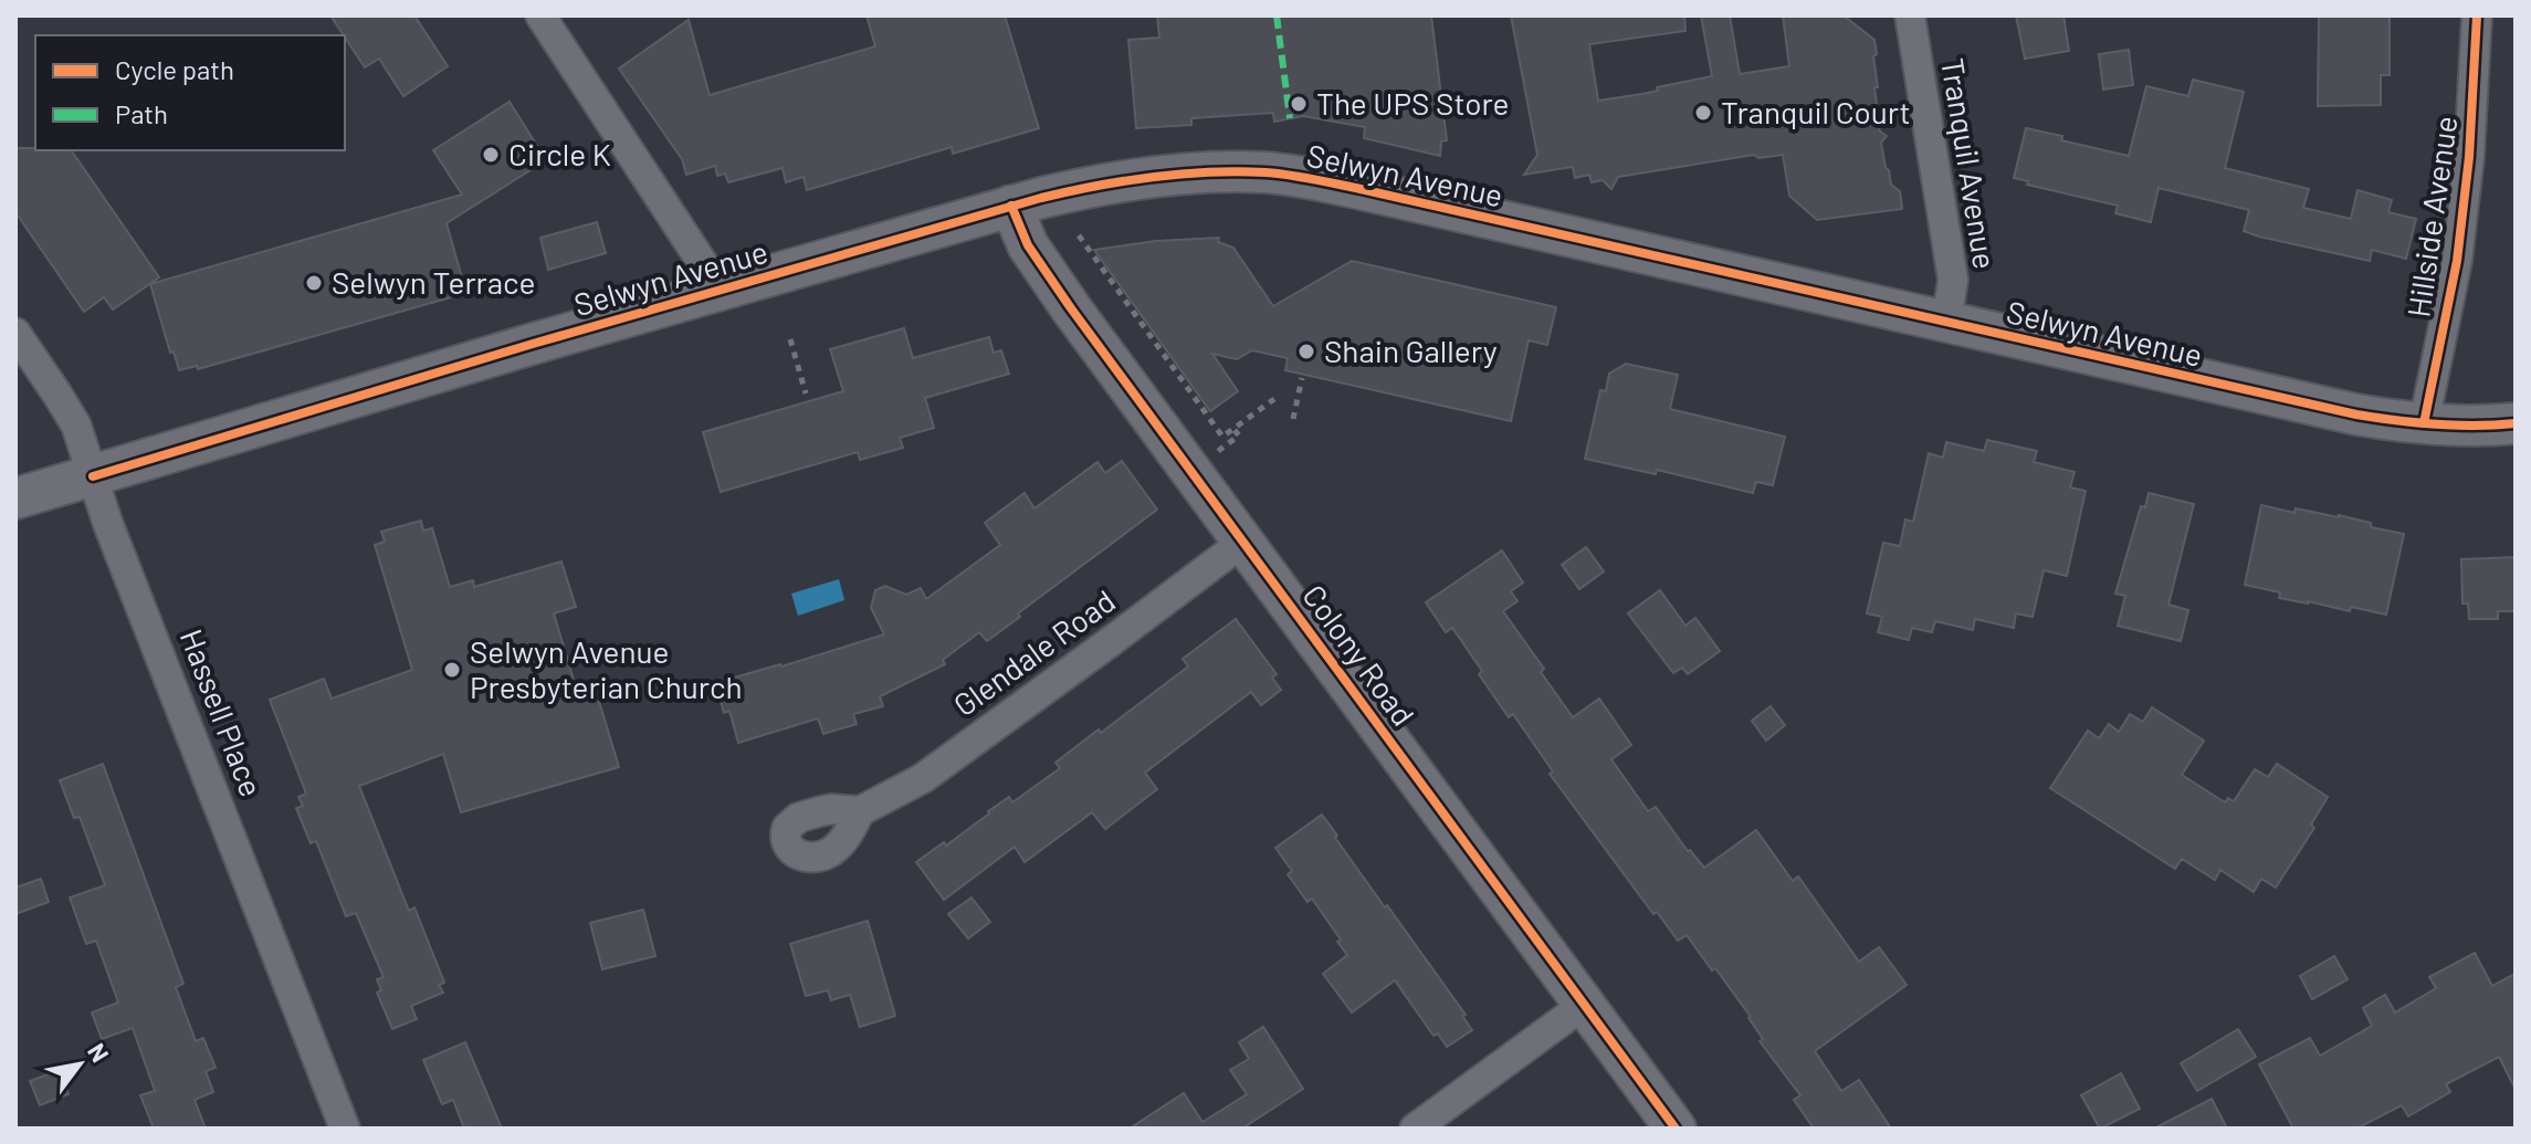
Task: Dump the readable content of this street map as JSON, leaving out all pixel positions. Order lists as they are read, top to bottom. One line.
{"streets":{"street":["Tranquil Avenue","Selwyn Avenue","Hillside Avenue","Glendale Road","Colony Road","Hassell Place"]},"crossings":[["Tranquil Avenue","Selwyn Avenue"],["Selwyn Avenue","Hillside Avenue"],["Selwyn Avenue","Colony Road"],["Selwyn Avenue","Hassell Place"],["Glendale Road","Colony Road"]],"places":["The UPS Store","Tranquil Court","Circle K","Selwyn Terrace","Shain Gallery","Selwyn Avenue Presbyterian Church"],"legend":["Cycle path","Path"],"north":"top right"}
